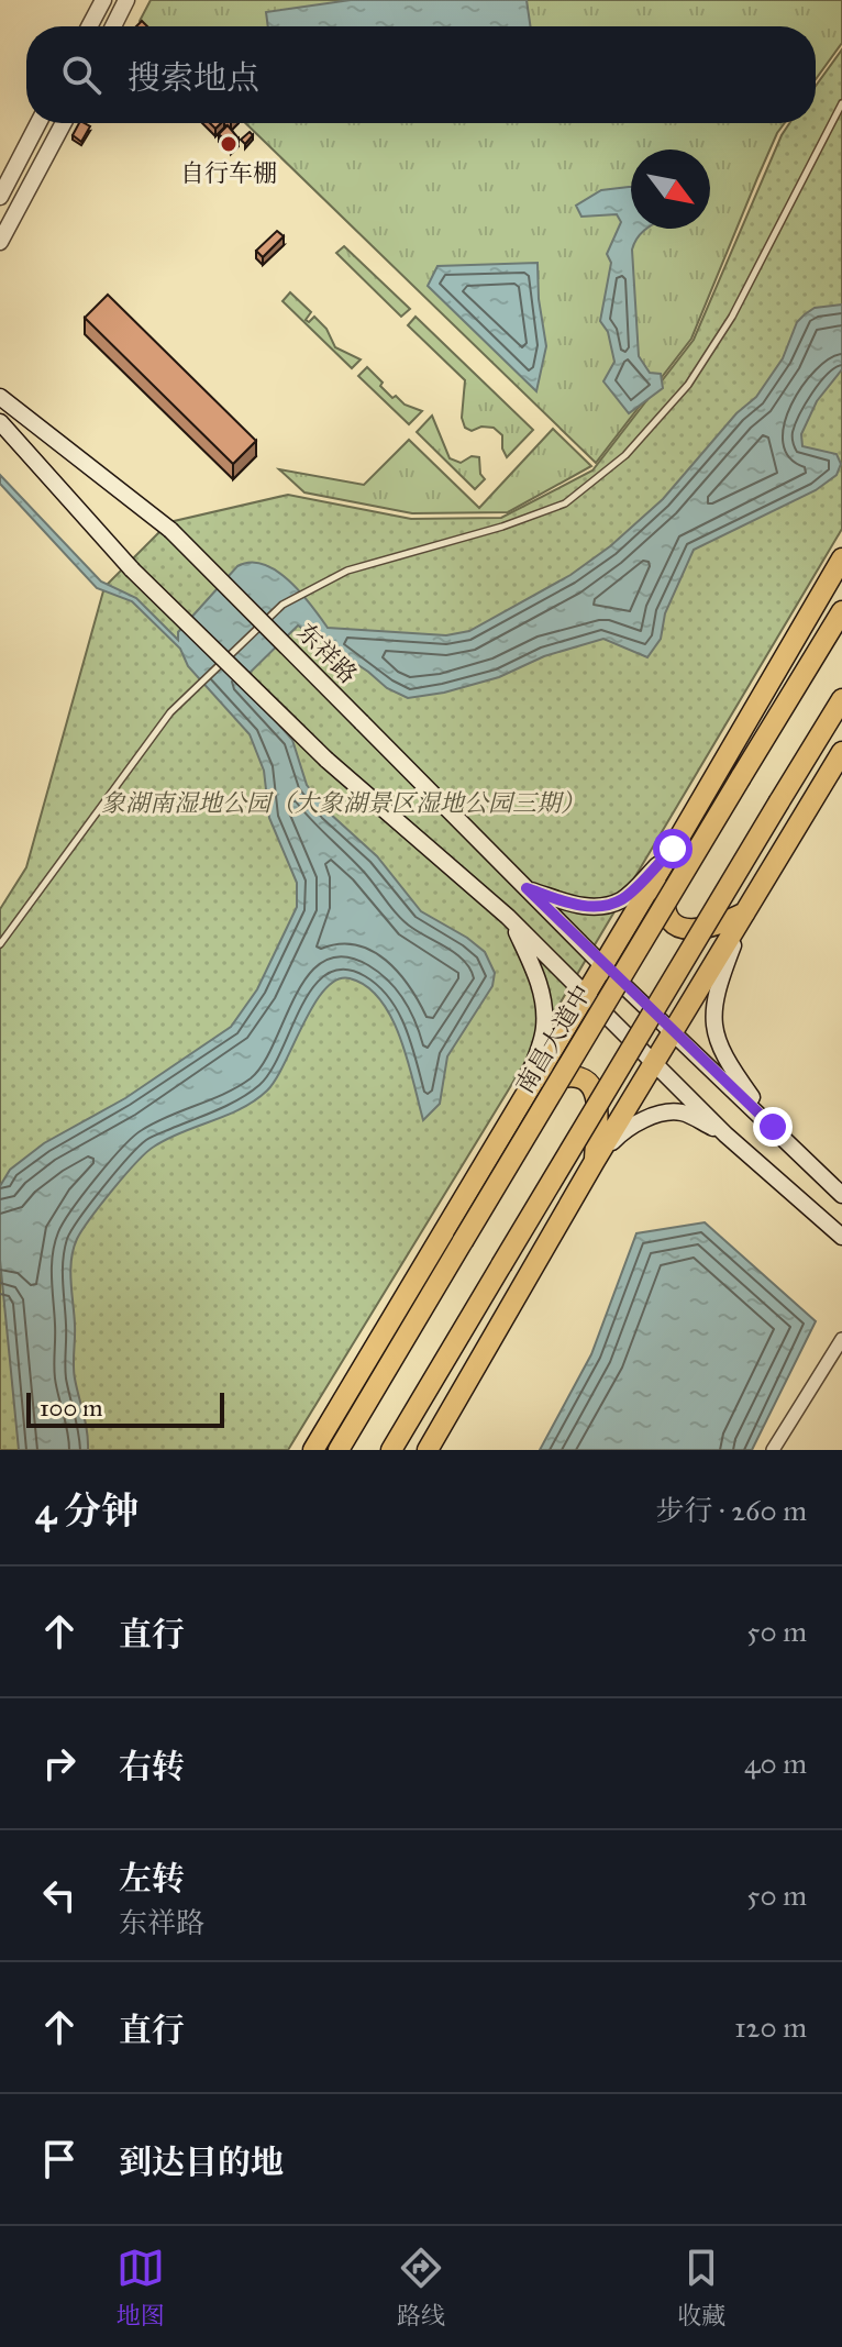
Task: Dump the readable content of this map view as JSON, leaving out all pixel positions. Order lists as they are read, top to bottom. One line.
{"streets":{"highway":["南昌大道中"],"main road":["东祥路"]},"parks":["象湖南湿地公园（大象湖景区湿地公园三期）"],"places":["自行车棚"],"scale_bar":"100 m","north":"bottom right","page":{"search":"搜索地点","scale":"100 m","heading":["4 分钟","步行 · 260 m"],"list":[["直行","50 m"],["右转","40 m"],["左转","东祥路","50 m"],["直行","120 m"],"到达目的地"],"nav":["地图","路线","收藏"]}}
